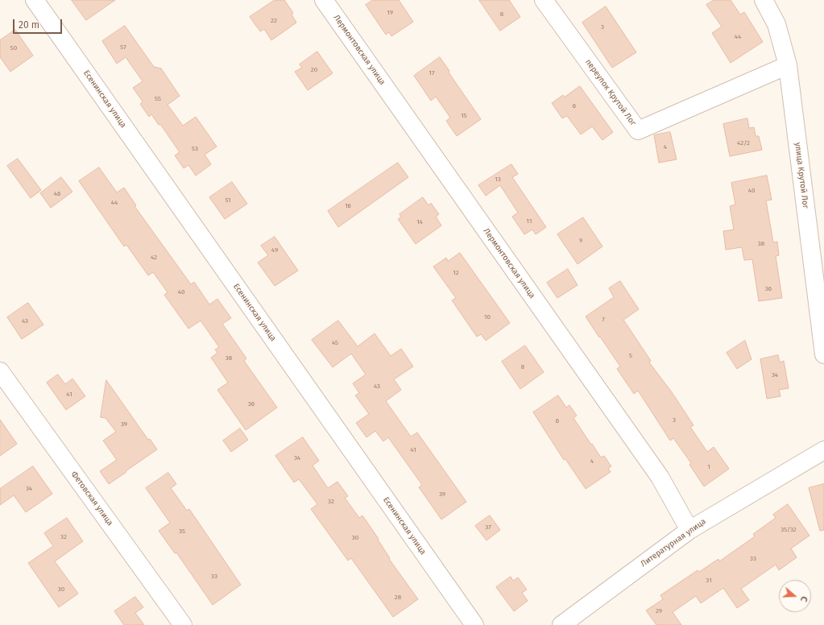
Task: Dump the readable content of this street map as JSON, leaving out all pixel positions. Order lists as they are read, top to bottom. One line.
{"streets":{"street":["Лермонтовская улица","переулок Крутой Лог","Есенинская улица","улица Крутой Лог","Фетовская улица","Литературная улица"]},"crossings":[["Лермонтовская улица","Литературная улица"],["переулок Крутой Лог","улица Крутой Лог"]],"house_numbers":["19","8","22","3","44","57","50","20","17","55","6","15","42/2","4","53","13","40","46","51","44","16","11","14","9","38","49","42","12","36","40","10","7","43","45","5","38","8","34","43","41","36","3","6","39","41","34","4","1","34","39","32","37","35/32","35","32","30","33","33","31","30","28","29"],"scale_bar":"20 m","north":"right"}
